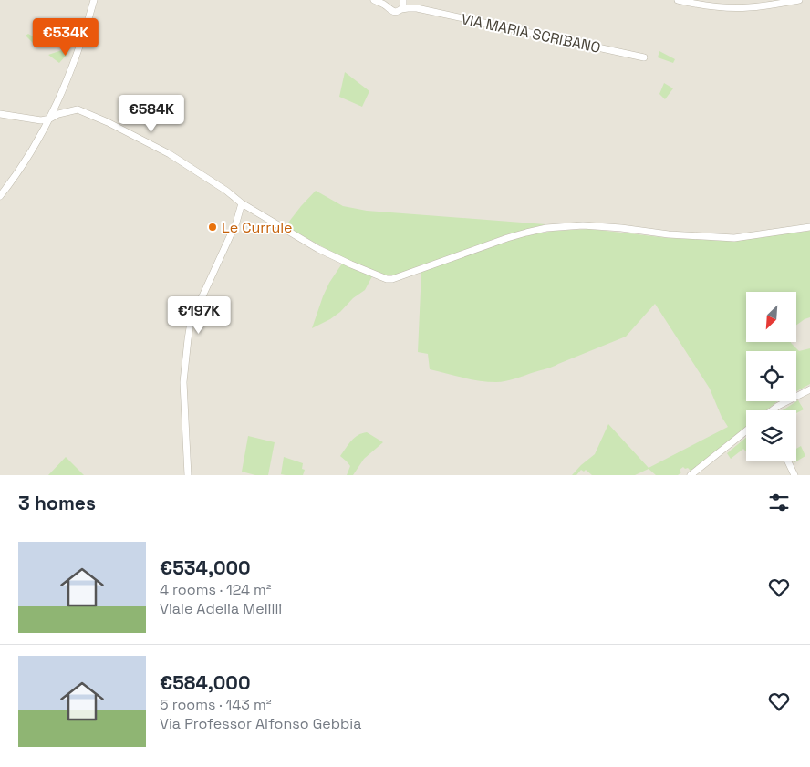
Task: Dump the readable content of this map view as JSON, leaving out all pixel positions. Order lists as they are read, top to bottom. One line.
{"streets":{"street":["VIA MARIA SCRIBANO"]},"places":["Le Currule"],"north":"bottom left","page":{"price":["€534K","€584K","€197K"],"heading":"3 homes","list":[{"name":"€534,000","note":"4 rooms · 124 m² · Viale Adelia Melilli"},{"name":"€584,000","note":"5 rooms · 143 m² · Via Professor Alfonso Gebbia"}]}}
